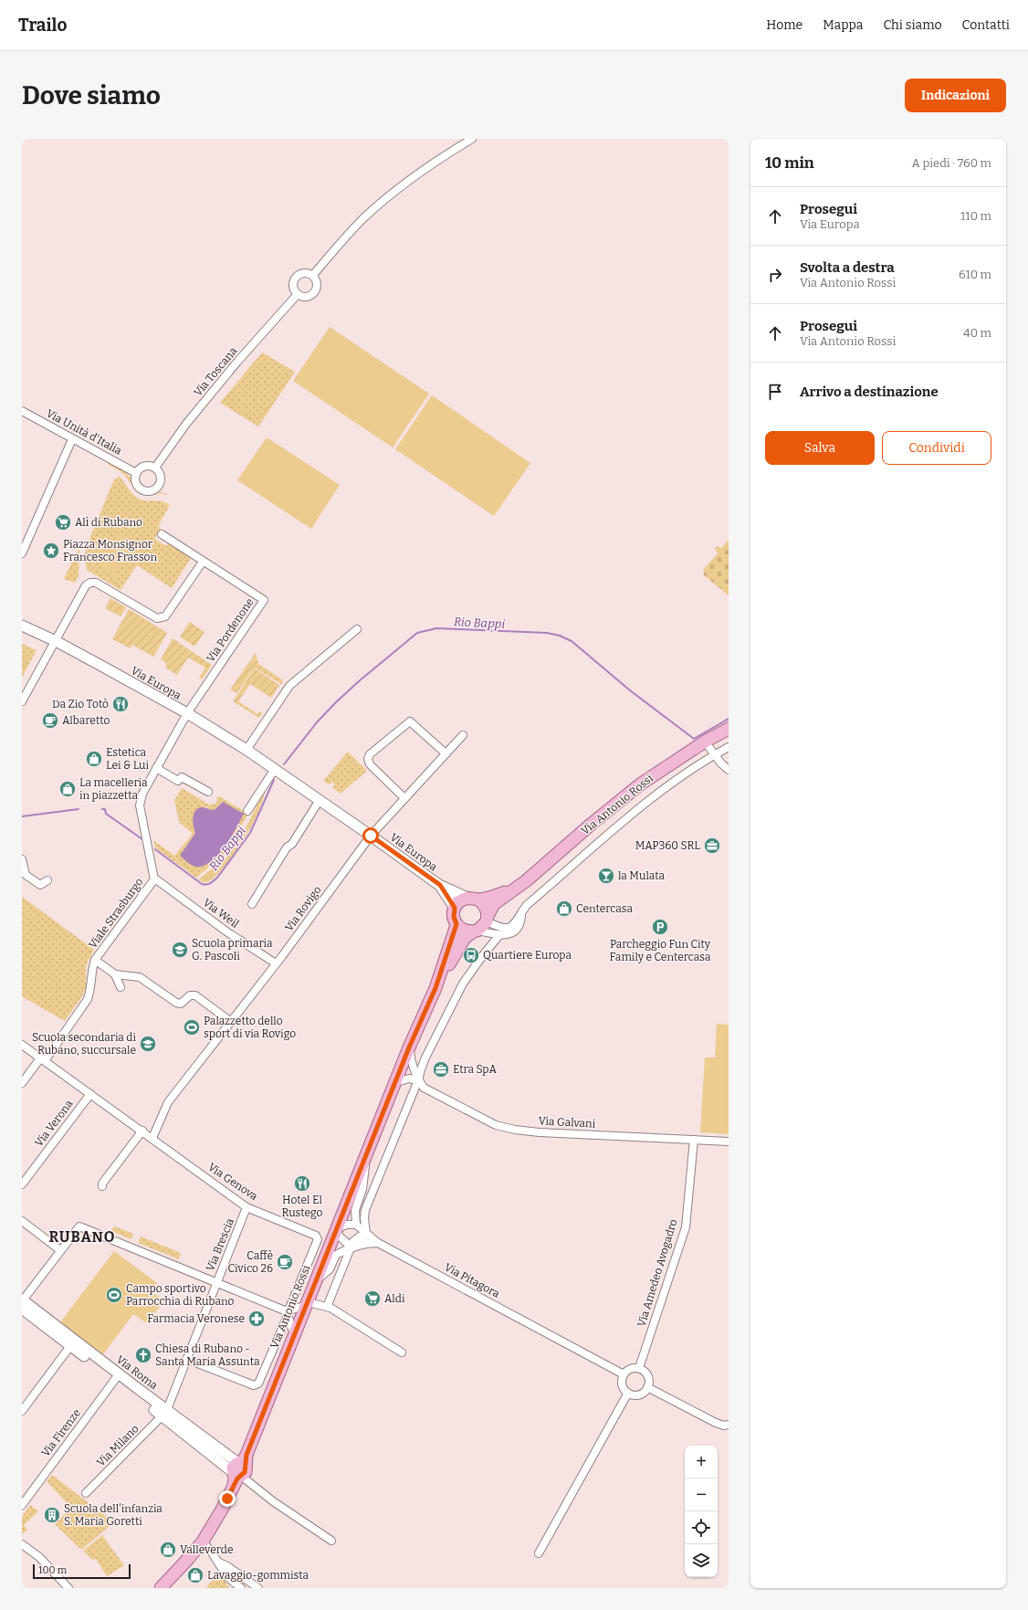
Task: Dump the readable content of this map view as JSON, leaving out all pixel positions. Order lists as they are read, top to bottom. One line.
{"streets":{"main road":["Via Antonio Rossi"],"street":["Via Toscana","Via Unità d'Italia","Via Pordenone","Via Europa","Via Rovigo","Viale Strasburgo","Via Weil","Via Galvani","Via Verona","Via Genova","Via Brescia","Via Amedeo Avogadro","Via Pitagora","Via Roma","Via Firenze","Via Milano"]},"crossings":[["Via Toscana","Via Unità d'Italia"],["Via Pordenone","Via Europa"],["Via Pordenone","Viale Strasburgo"],["Via Europa","Via Antonio Rossi"],["Via Europa","Via Rovigo"],["Via Europa","Viale Strasburgo"],["Via Antonio Rossi","Via Genova"],["Via Antonio Rossi","Via Brescia"],["Via Antonio Rossi","Via Roma"],["Via Rovigo","Via Weil"],["Via Rovigo","Via Genova"],["Viale Strasburgo","Via Weil"],["Viale Strasburgo","Via Genova"],["Via Galvani","Via Amedeo Avogadro"],["Via Verona","Via Genova"],["Via Genova","Via Brescia"],["Via Brescia","Via Roma"],["Via Brescia","Via Milano"],["Via Amedeo Avogadro","Via Pitagora"],["Via Roma","Via Firenze"],["Via Roma","Via Milano"]],"districts":["RUBANO"],"water":["Rio Bappi"],"places":{"supermarket":["Alì di Rubano","Aldi"],"place":["Piazza Monsignor Francesco Frasson"],"restaurant":["Da Zio Totò","Hotel El Rustego"],"cafe":["Albaretto","Caffè Civico 26"],"shop":["Estetica Lei & Lui","La macelleria in piazzetta","Centercasa","Valleverde","Lavaggio-gommista"],"office":["MAP360 SRL","Etra SpA"],"bar":["la Mulata"],"parking":["Parcheggio Fun City Family e Centercasa"],"school or university":["Scuola primaria G. Pascoli","Scuola secondaria di Rubano, succursale"],"bus stop":["Quartiere Europa"],"sports":["Palazzetto dello sport di via Rovigo","Campo sportivo Parrocchia di Rubano"],"pharmacy":["Farmacia Veronese"],"church":["Chiesa di Rubano - Santa Maria Assunta"],"building":["Scuola dell'infanzia S. Maria Goretti"]},"scale_bar":"100 m","page":{"header":"Trailo","nav":["Home","Mappa","Chi siamo","Contatti"],"buttons":["Indicazioni",["Salva","Condividi"]],"title":"Dove siamo","heading":["10 min","A piedi · 760 m"],"list":[["Prosegui","Via Europa","110 m"],["Svolta a destra","Via Antonio Rossi","610 m"],["Prosegui","Via Antonio Rossi","40 m"],"Arrivo a destinazione"],"map_buttons":["+","−"],"scale":"100 m"}}
